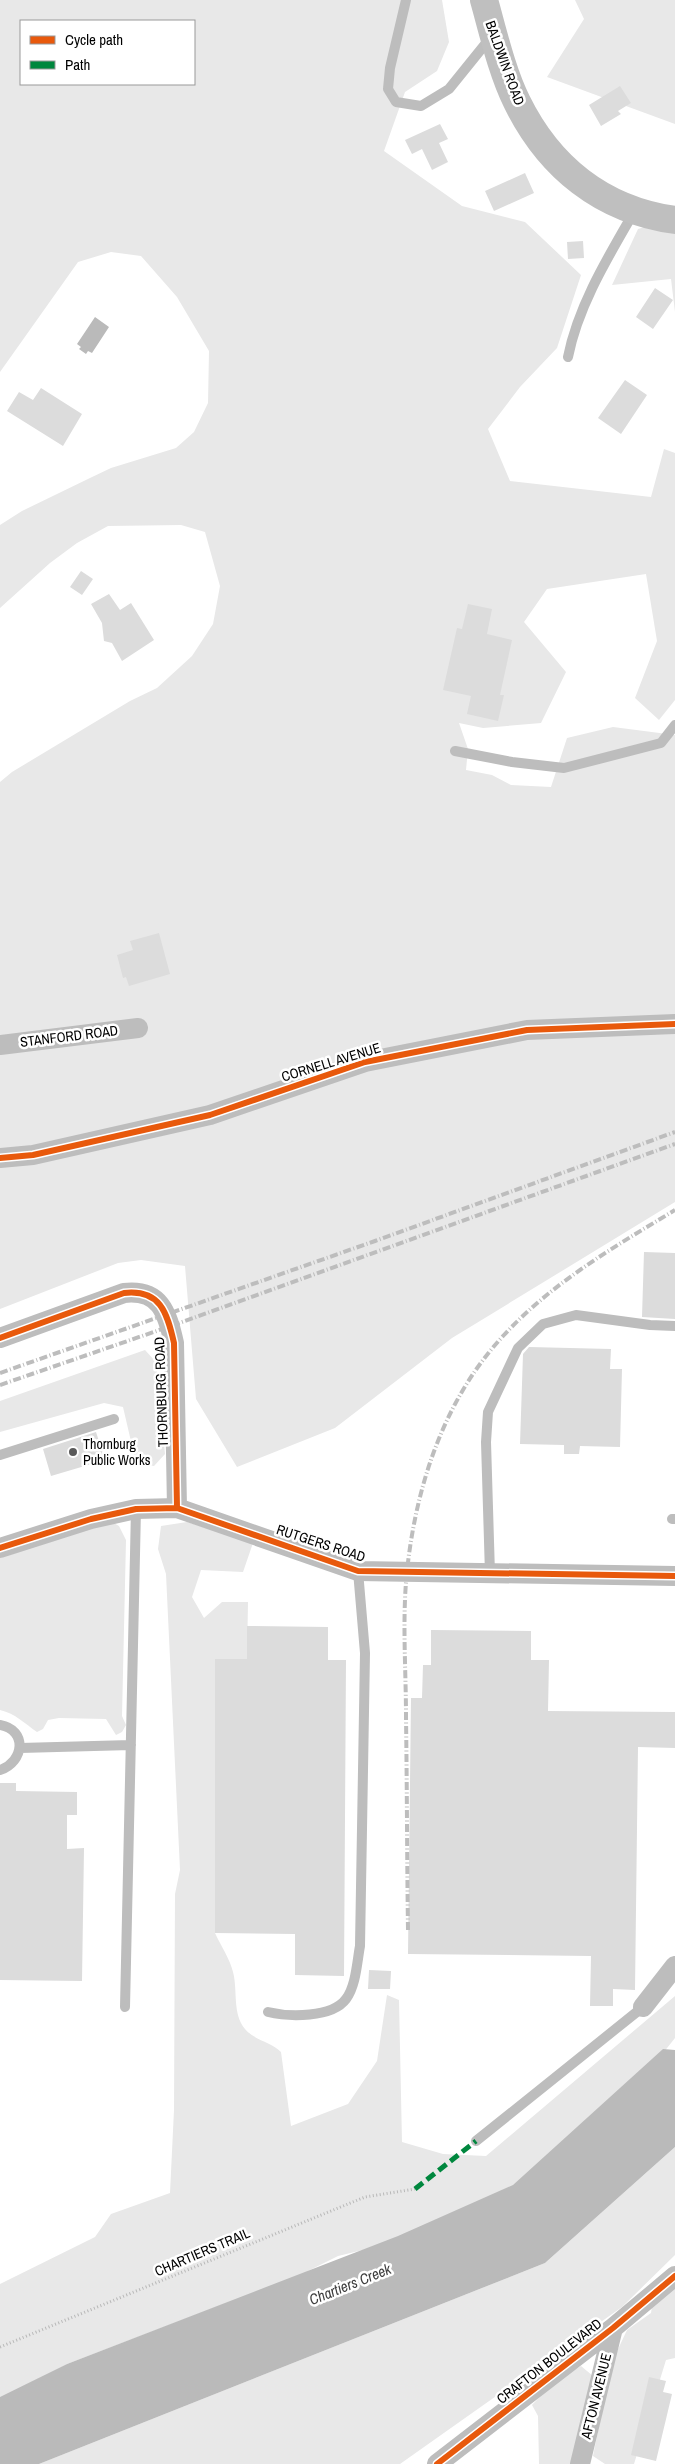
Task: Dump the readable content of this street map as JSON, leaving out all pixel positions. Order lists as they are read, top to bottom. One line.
{"streets":{"street":["BALDWIN ROAD","STANFORD ROAD","CORNELL AVENUE","THORNBURG ROAD","RUTGERS ROAD","CRAFTON BOULEVARD","AFTON AVENUE"],"path":["CHARTIERS TRAIL"]},"crossings":[["THORNBURG ROAD","RUTGERS ROAD"],["CRAFTON BOULEVARD","AFTON AVENUE"]],"water":["Chartiers Creek"],"places":["Thornburg Public Works"],"legend":["Cycle path","Path"]}
